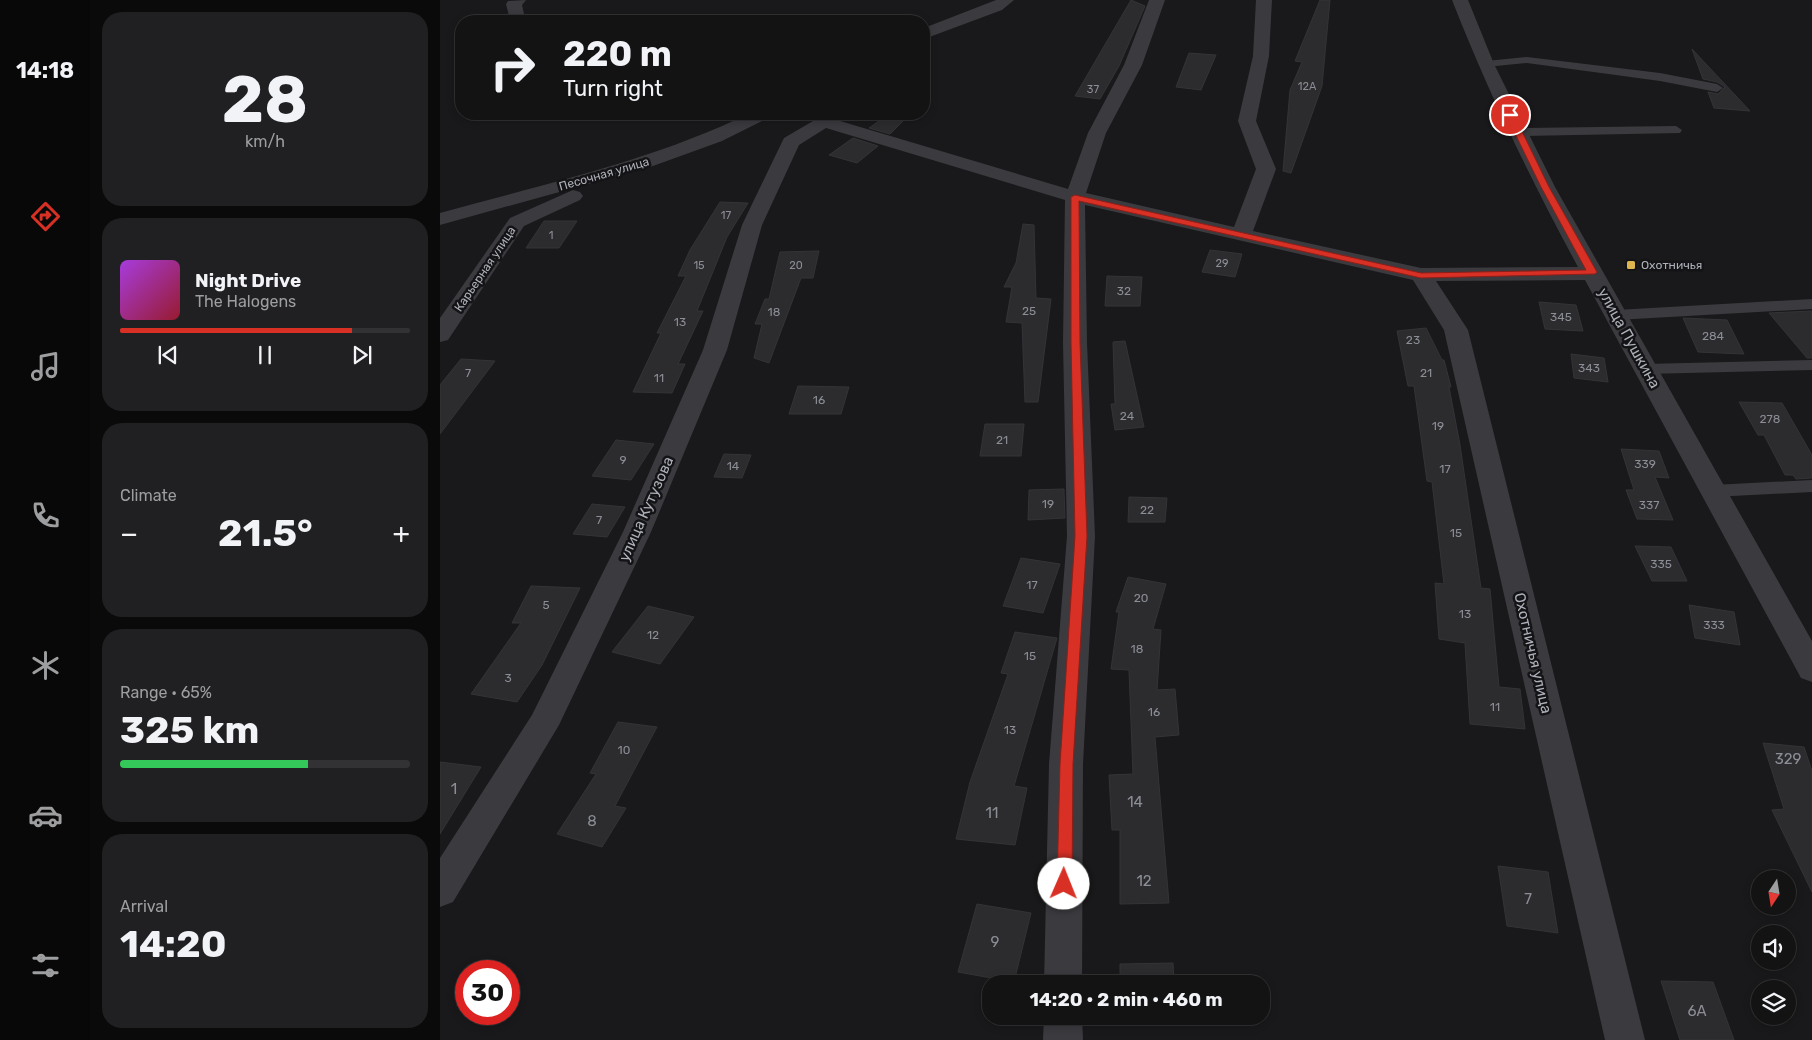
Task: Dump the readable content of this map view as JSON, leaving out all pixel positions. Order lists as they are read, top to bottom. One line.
{"streets":{"street":["Песочная улица","Карьерная улица","улица Пушкина","улица Кутузова","Охотничья улица"]},"crossings":[["Песочная улица","Карьерная улица"]],"places":{"transit":["Охотничья"]},"house_numbers":["12А","37","17","1","29","15","20","32","25","18","345","13","284","23","343","7","21","11","16","24","278","19","21","9","339","14","17","19","337","22","7","15","335","17","20","5","13","333","12","18","15","3","11","16","13","10","329","1","14","11","8","12","7","9","6А"],"north":"bottom","page":{"tabs":"14:18","tile":[["28","km/h"],"Climate",["Range · 65%","325 km"],["Arrival","14:20"]],"turn":["220 m","Turn right"],"song":["Night Drive","The Halogens"],"heat":["−","21.5°","+"],"limit":"30","trip":"14:20 · 2 min · 460 m"}}
